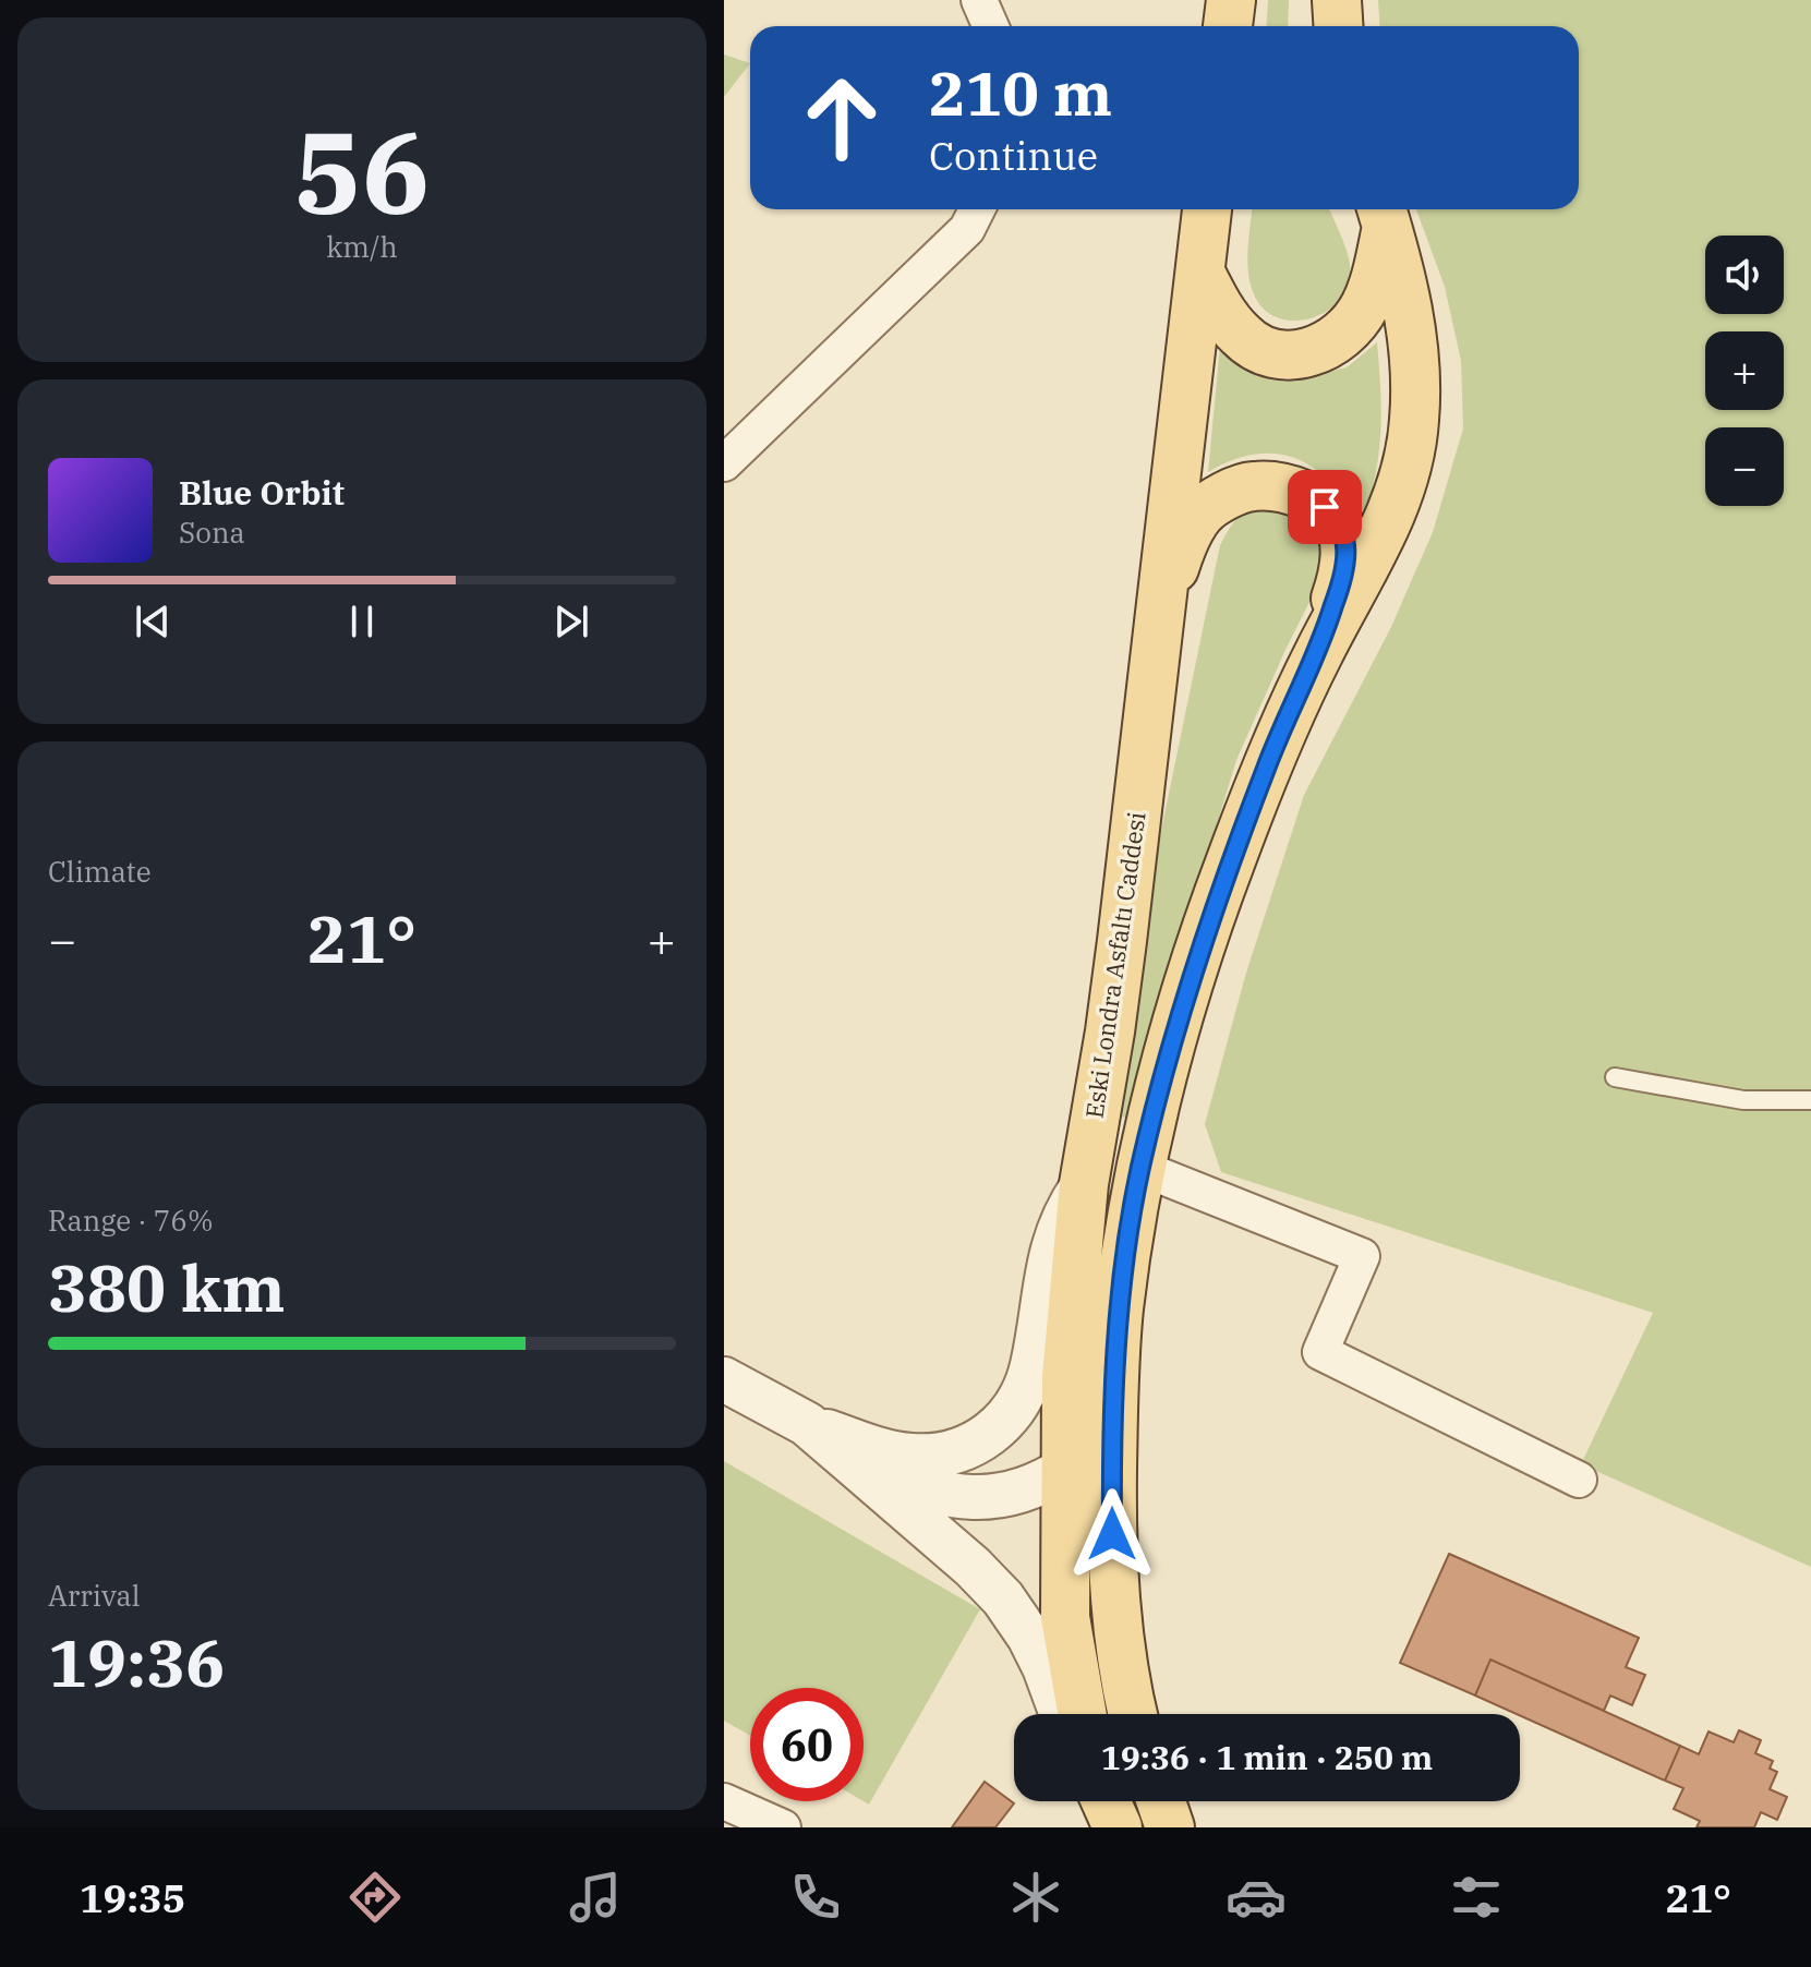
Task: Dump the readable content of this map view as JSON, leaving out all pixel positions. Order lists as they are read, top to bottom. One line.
{"streets":{"main road":["Eski Londra Asfaltı Caddesi"]},"page":{"tile":[["56","km/h"],"Climate",["Range · 76%","380 km"],["Arrival","19:36"]],"turn":["210 m","Continue"],"map_buttons":["+","−"],"song":["Blue Orbit","Sona"],"heat":["−","21°","+"],"limit":"60","trip":"19:36 · 1 min · 250 m","tabs":["19:35","21°"]}}
